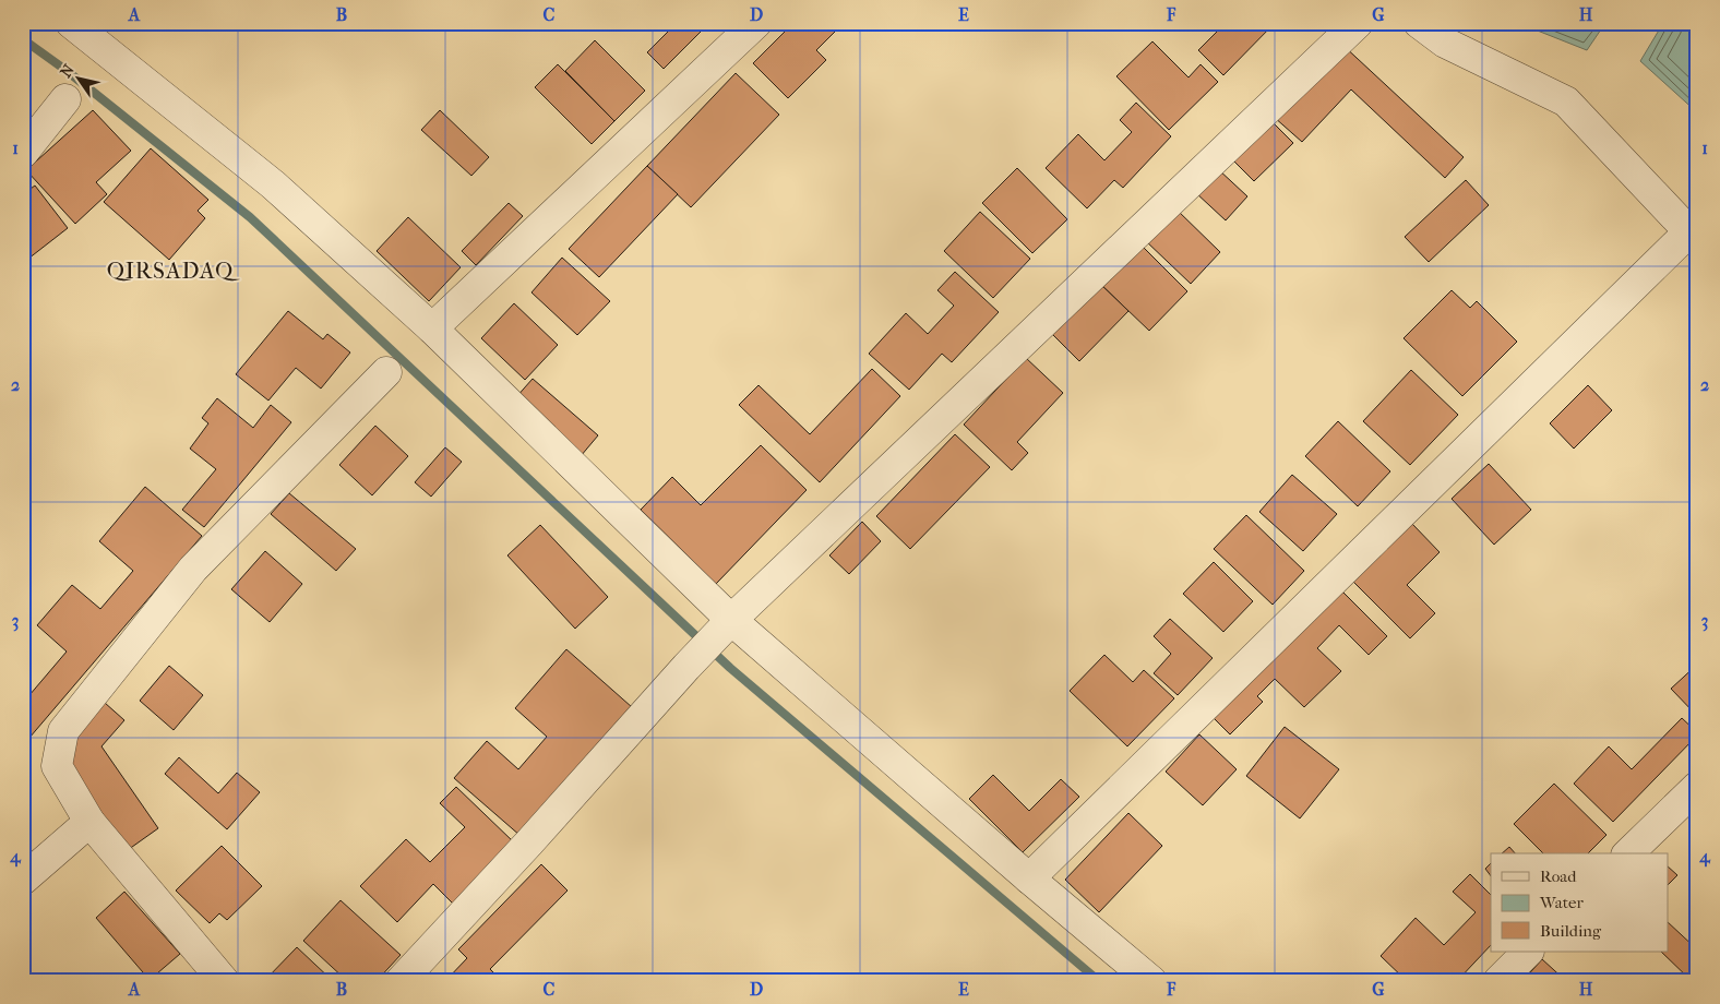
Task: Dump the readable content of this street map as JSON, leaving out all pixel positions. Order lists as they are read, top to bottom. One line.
{"districts":["QIRSADAQ"],"legend":["Road","Water","Building"],"north":"top left","grid":{"columns":["A","B","C","D","E","F","G","H"],"rows":["1","2","3","4"]}}
